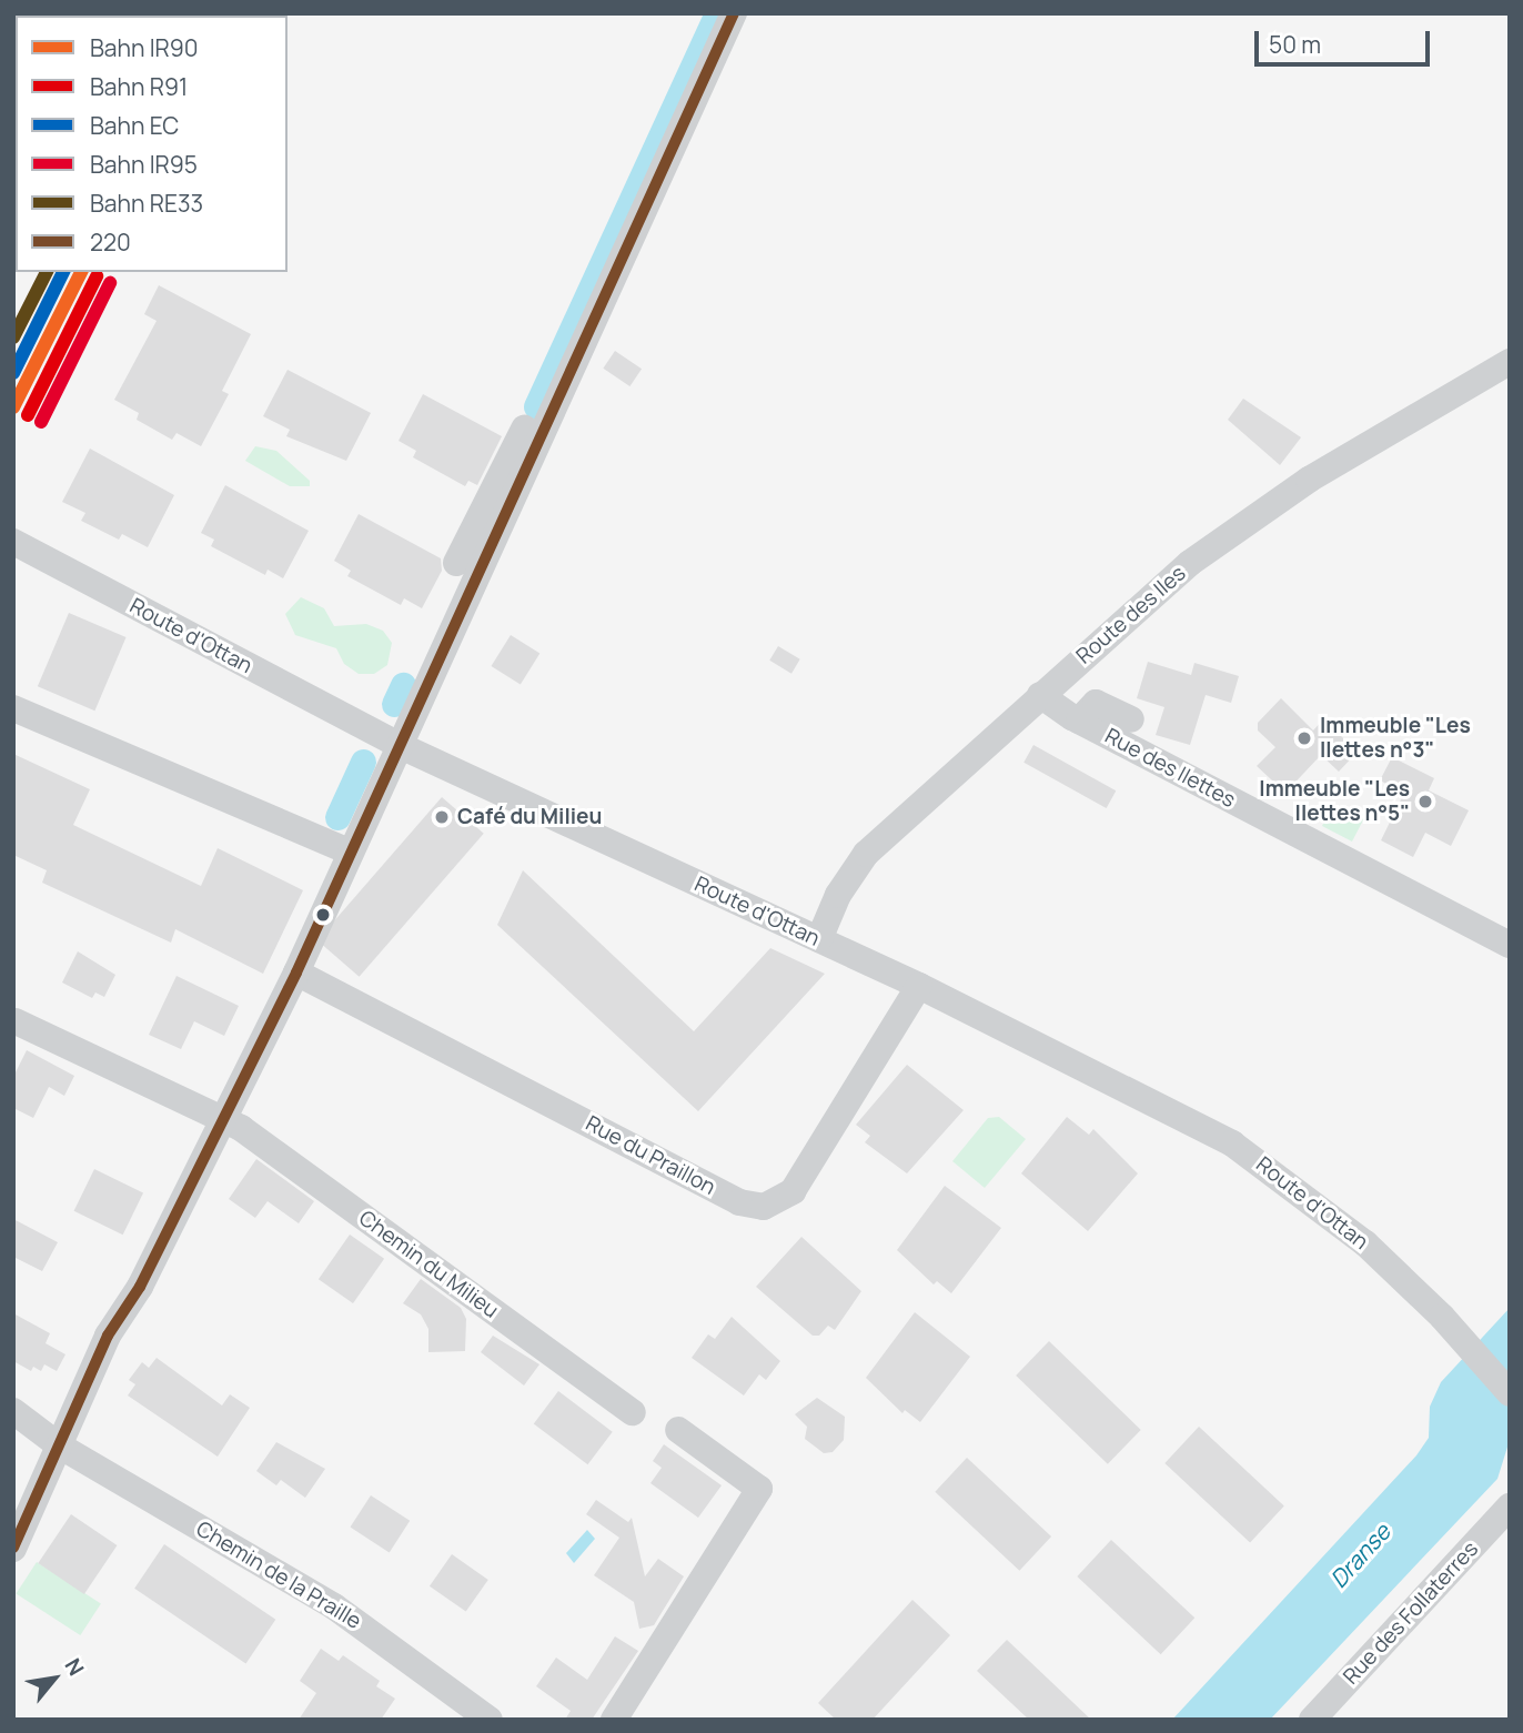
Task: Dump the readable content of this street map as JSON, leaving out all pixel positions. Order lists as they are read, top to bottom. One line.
{"streets":{"street":["Route des Iles","Route d'Ottan","Rue des Ilettes","Rue du Praillon","Chemin du Milieu","Chemin de la Praille","Rue des Follaterres"]},"crossings":[["Route des Iles","Route d'Ottan"],["Route des Iles","Rue des Ilettes"],["Route d'Ottan","Rue du Praillon"]],"water":["Dranse"],"places":["Immeuble \"Les Ilettes n°3\"","Immeuble \"Les Ilettes n°5\"","Café du Milieu"],"lines":["transit line 220","rail line IR90","rail line EC","rail line RE33","rail line R91","rail line IR95"],"legend":["Bahn IR90","Bahn R91","Bahn EC","Bahn IR95","Bahn RE33","220"],"scale_bar":"50 m","north":"top right"}
